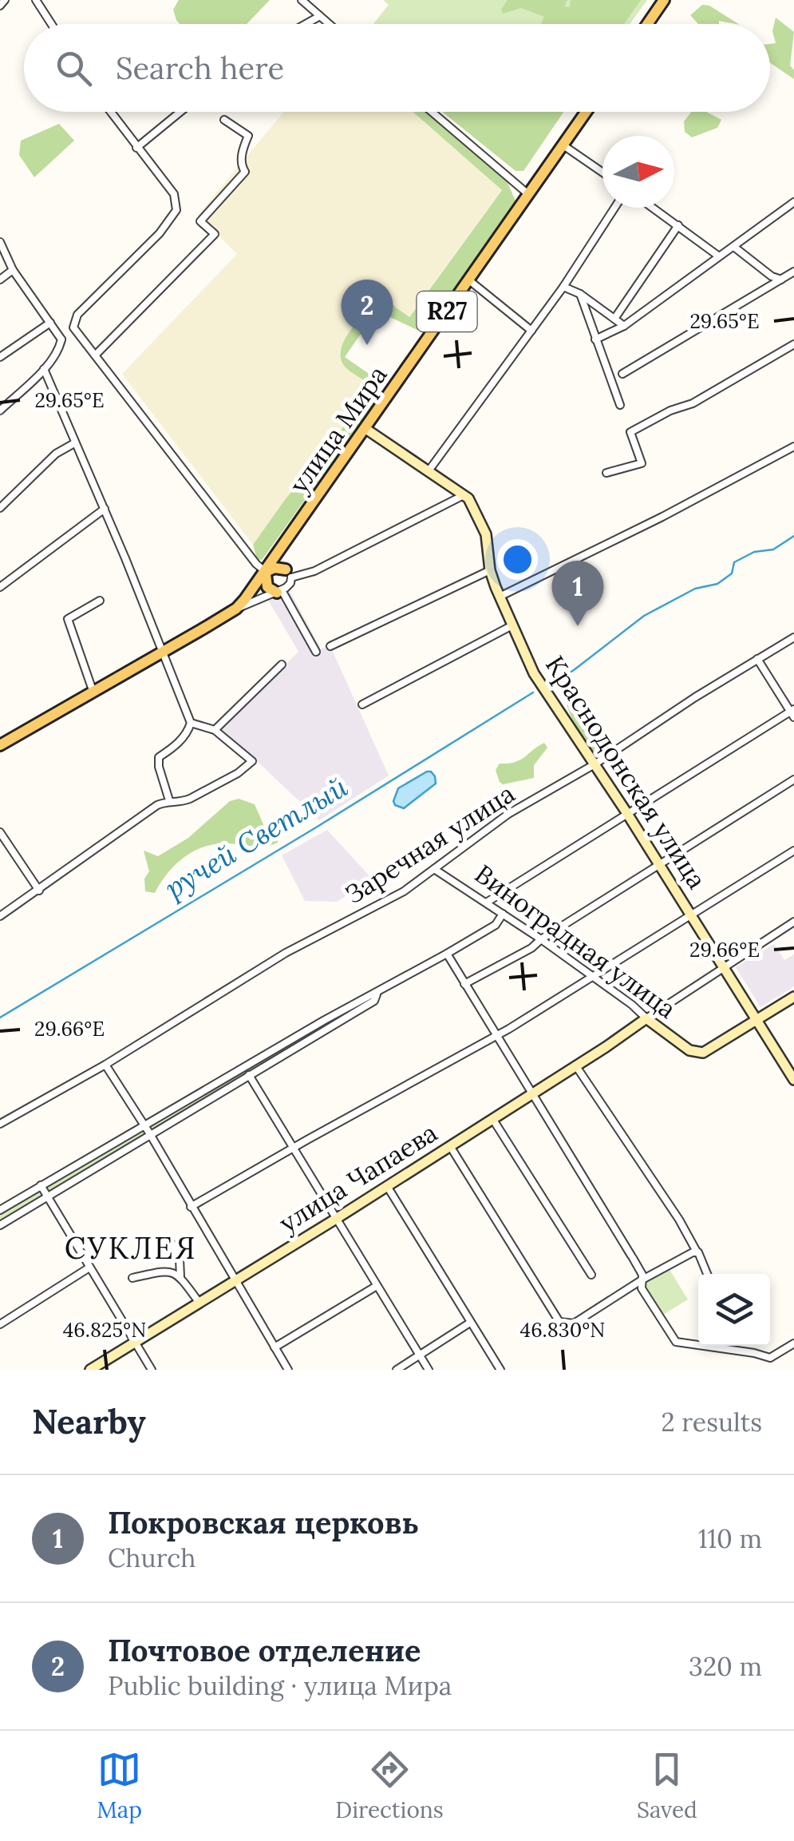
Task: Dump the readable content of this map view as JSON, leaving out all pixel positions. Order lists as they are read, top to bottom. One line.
{"streets":{"main road":["R27","улица Мира"],"street":["Краснодонская улица","Заречная улица","Виноградная улица","улица Чапаева"]},"crossings":[["R27","улица Мира"],["улица Мира","Краснодонская улица"],["Краснодонская улица","Заречная улица"],["Краснодонская улица","Виноградная улица"],["Заречная улица","Виноградная улица"],["Виноградная улица","улица Чапаева"]],"districts":["СУКЛЕЯ"],"water":["ручей Светлый"],"north":"right","page":{"search":"Search here","pins":["2","1"],"heading":["Nearby","2 results"],"list":[{"mark":"1","name":"Покровская церковь","note":"Church","value":"110 m"},{"mark":"2","name":"Почтовое отделение","note":"Public building · улица Мира","value":"320 m"}],"nav":["Map","Directions","Saved"]},"coordinates":["29.65°E","29.66°E","46.825°N","46.830°N"]}
